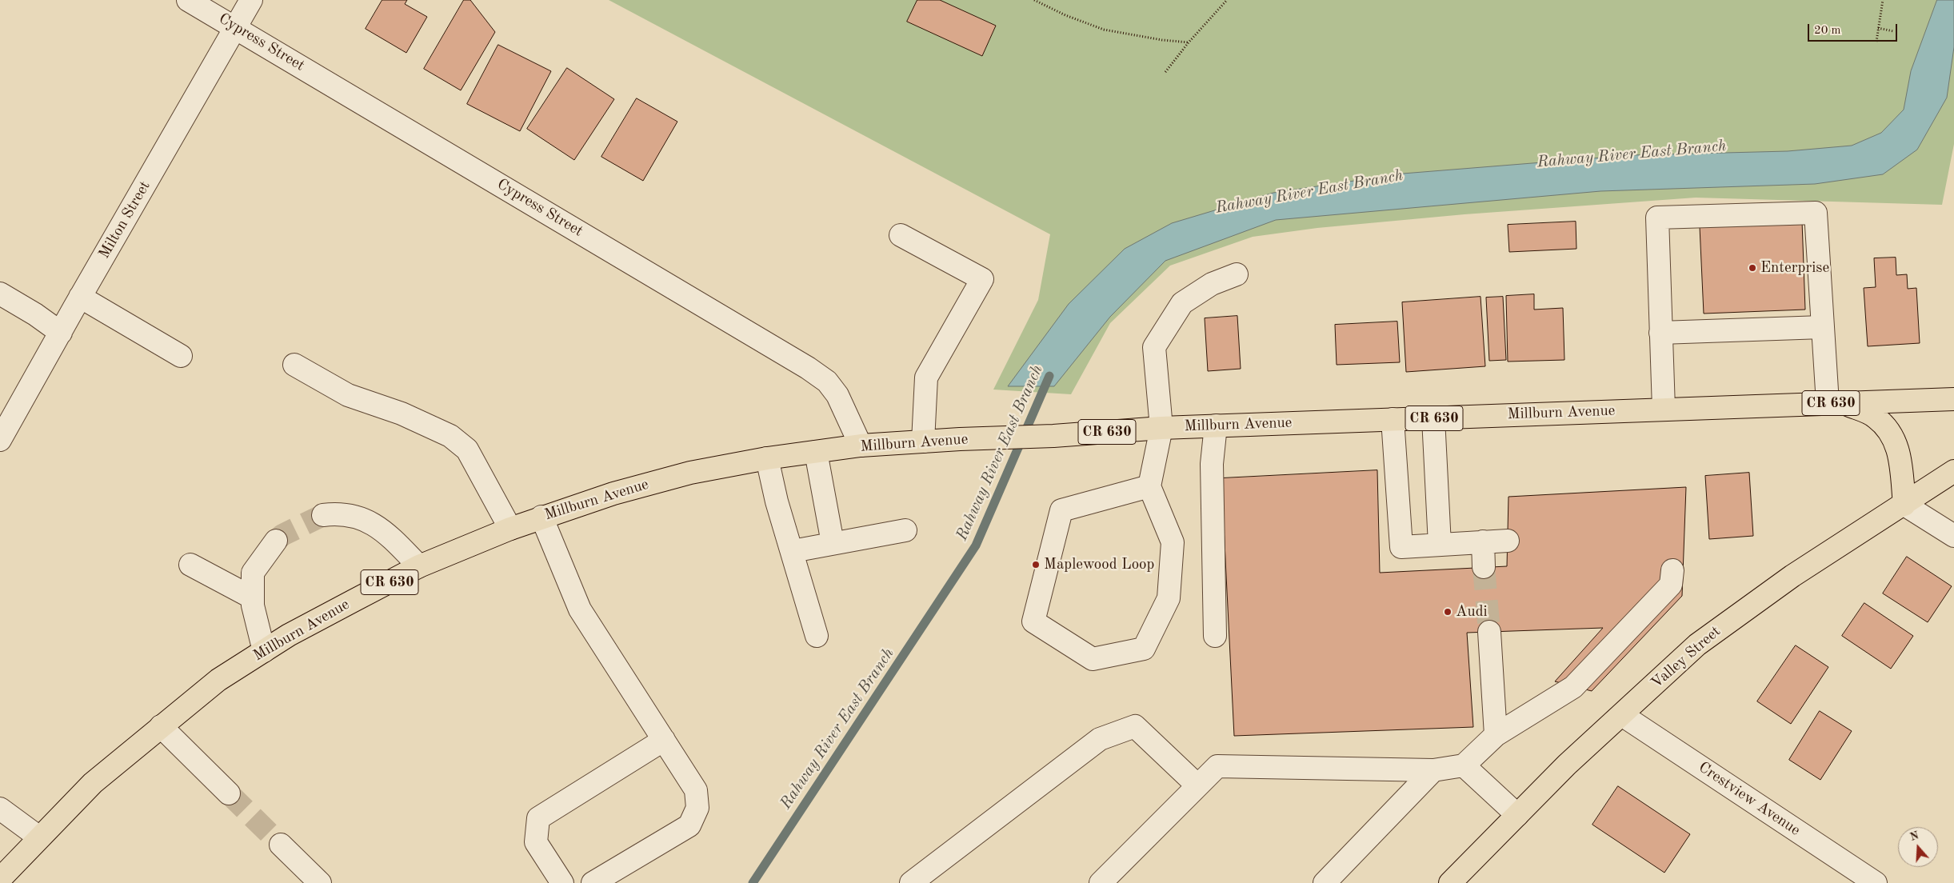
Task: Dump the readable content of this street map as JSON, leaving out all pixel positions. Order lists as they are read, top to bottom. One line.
{"streets":{"main road":["CR 630","Millburn Avenue","Valley Street"],"street":["Cypress Street","Milton Street","Crestview Avenue"]},"crossings":[["Cypress Street","Milton Street"],["Cypress Street","Millburn Avenue"],["Valley Street","Crestview Avenue"]],"water":["Rahway River East Branch"],"places":["Enterprise","Maplewood Loop","Audi"],"scale_bar":"20 m","north":"top"}
